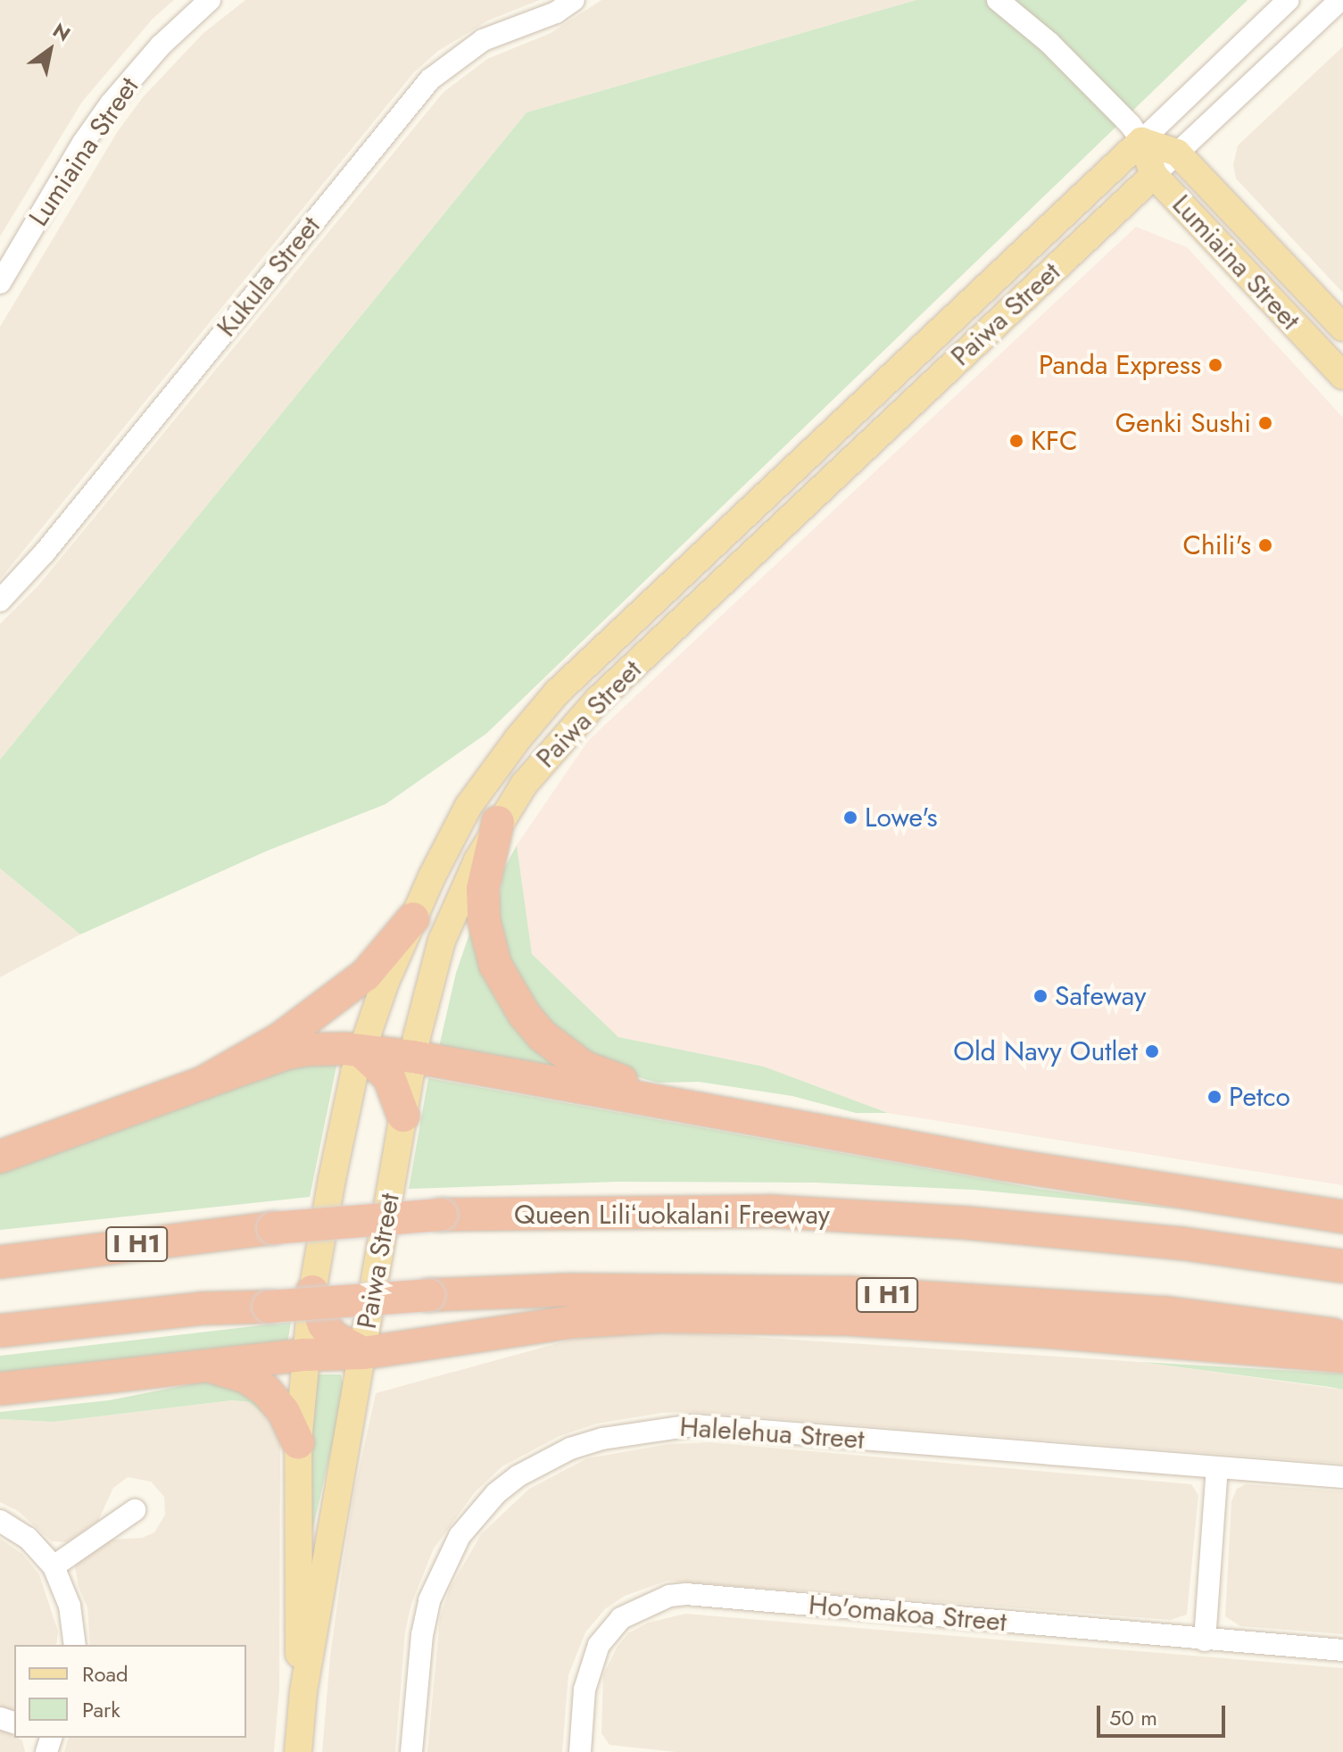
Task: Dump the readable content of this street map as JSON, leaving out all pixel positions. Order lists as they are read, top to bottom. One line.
{"streets":{"highway":["Queen Liliʻuokalani Freeway","I H1"],"main road":["Lumiaina Street","Paiwa Street"],"street":["Kukula Street","Halelehua Street","Ho'omakoa Street"]},"crossings":[["Lumiaina Street","Paiwa Street"]],"places":["Panda Express","Genki Sushi","KFC","Chili's","Lowe's","Safeway","Old Navy Outlet","Petco"],"legend":["Road","Park"],"scale_bar":"50 m","north":"top right"}
